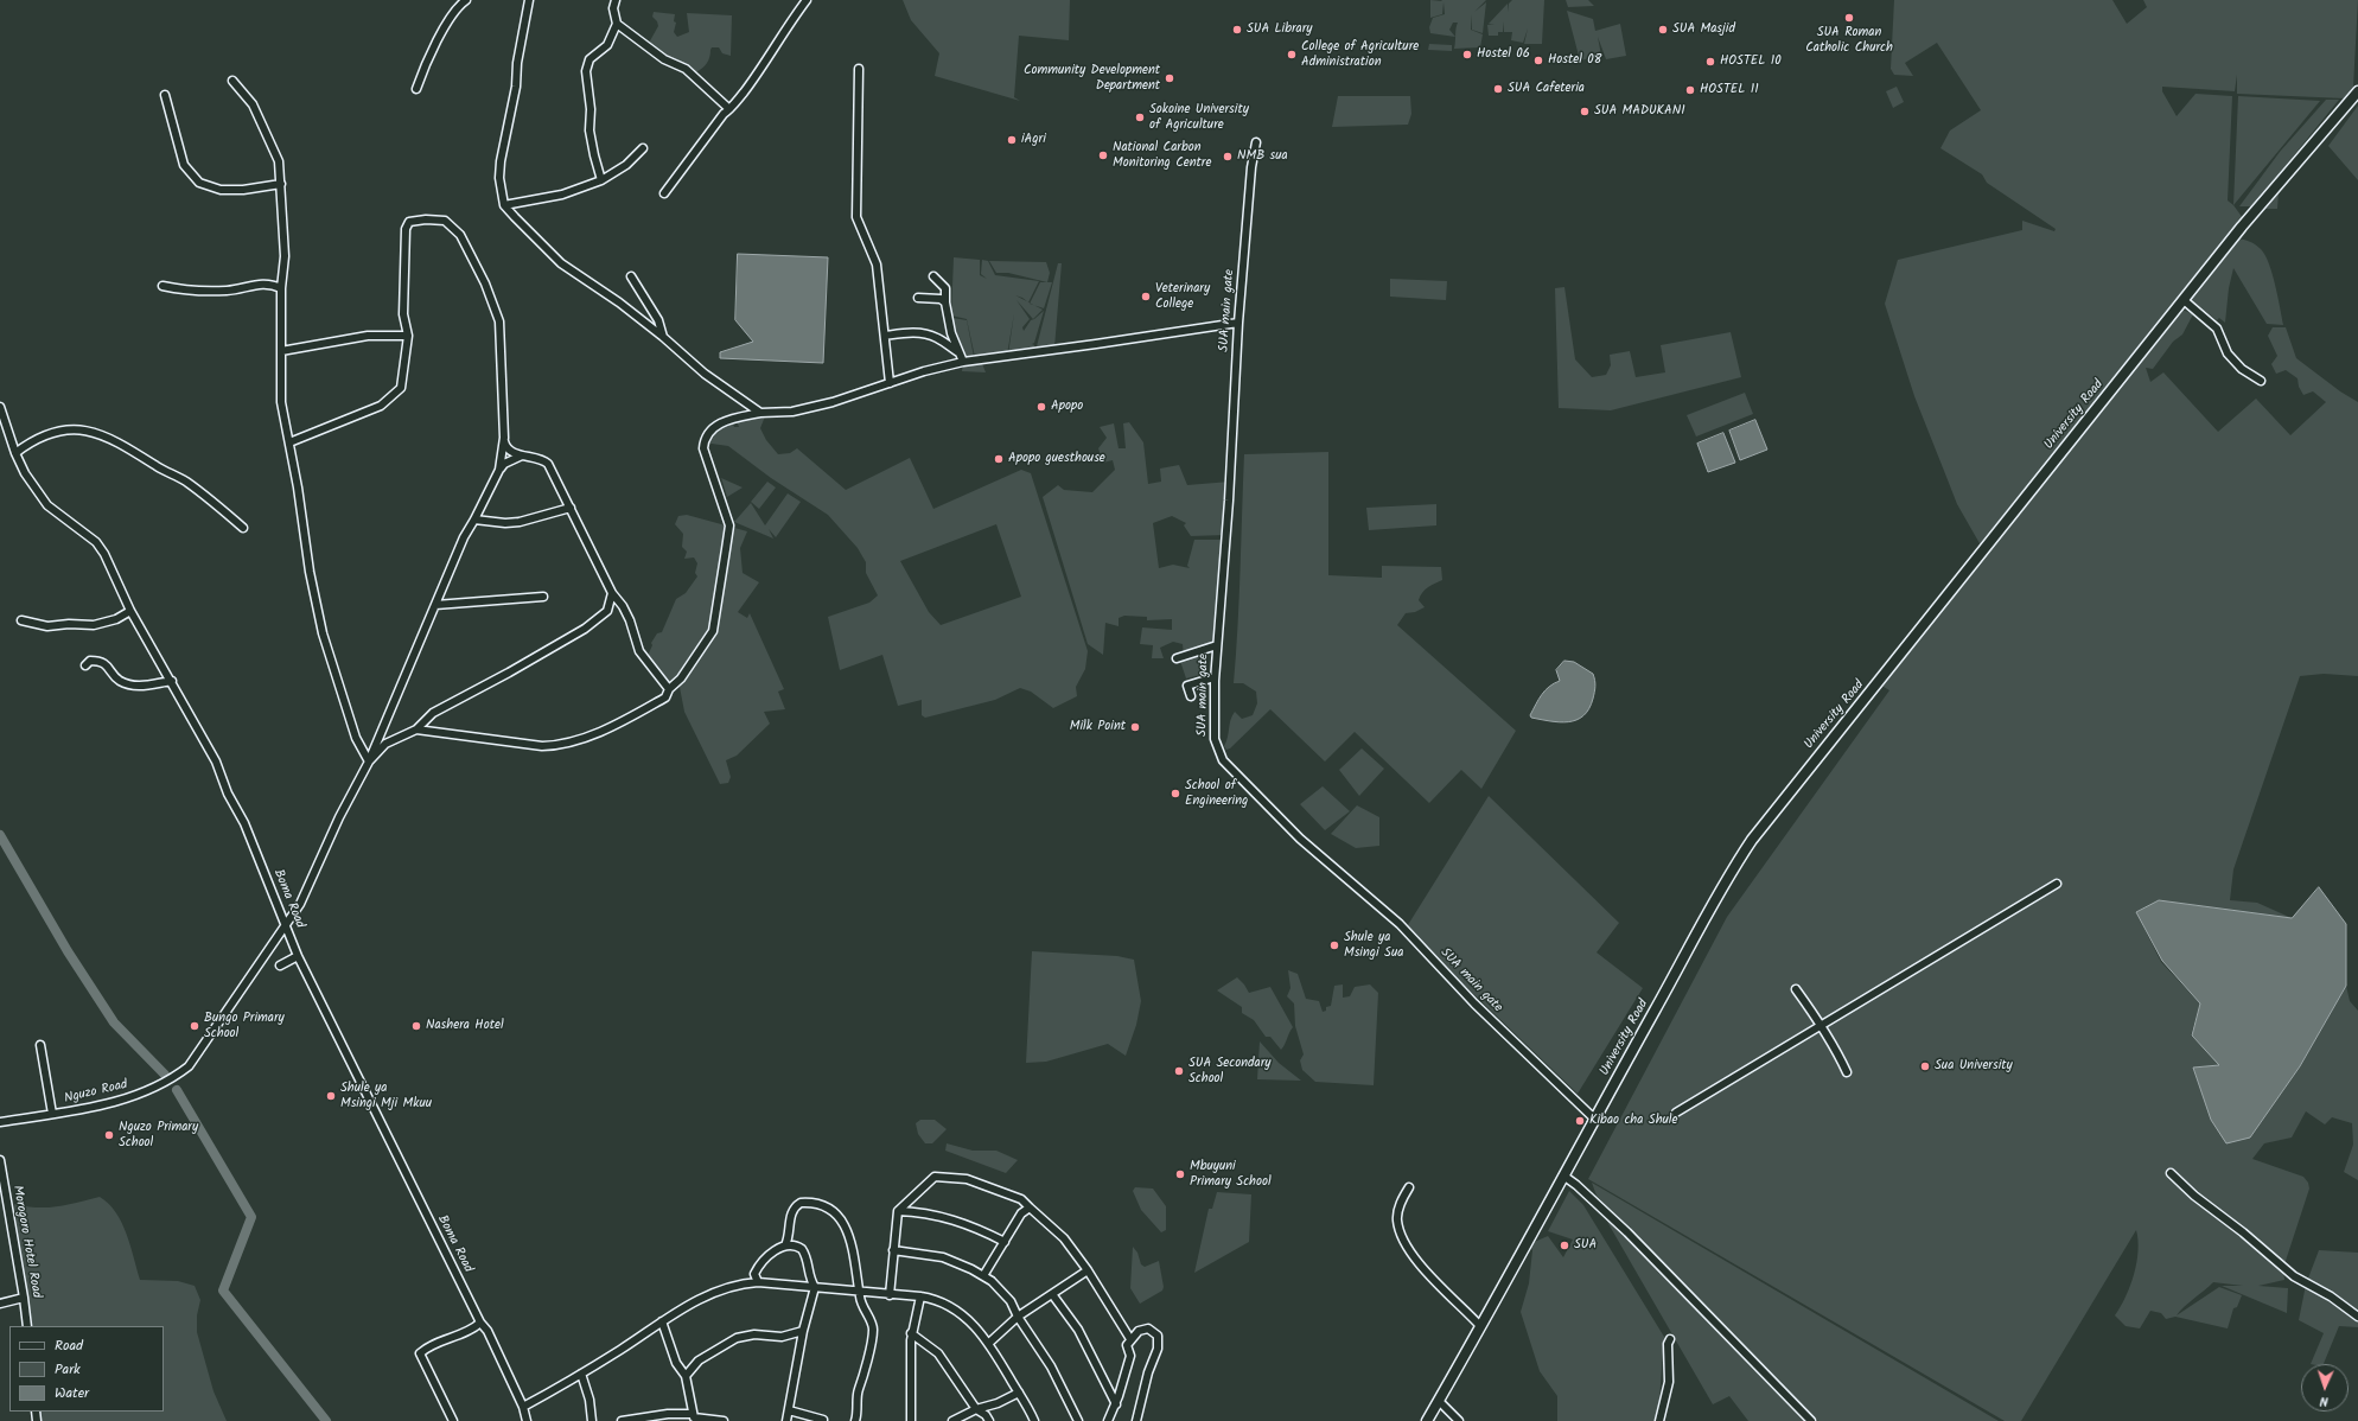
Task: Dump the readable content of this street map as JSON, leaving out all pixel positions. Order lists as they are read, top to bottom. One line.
{"streets":{"main road":["University Road"],"street":["SUA main gate","Boma Road","Nguzo Road","Morogoro Hotel Road"]},"crossings":[["SUA main gate","University Road"],["Boma Road","Nguzo Road"]],"places":["SUA Roman Catholic Church","SUA Library","SUA Masjid","College of Agriculture Administration","Hostel 06","Hostel 08","HOSTEL 10","Community Development Department","SUA Cafeteria","HOSTEL 11","SUA MADUKANI","Sokoine University of Agriculture","iAgri","National Carbon Monitoring Centre","NMB sua","Veterinary College","Apopo","Apopo guesthouse","Milk Point","School of Engineering","Shule ya Msingi Sua","Bungo Primary School","Nashera Hotel","Sua University","SUA Secondary School","Shule ya Msingi Mji Mkuu","Kibao cha Shule","Nguzo Primary School","Mbuyuni Primary School","SUA"],"legend":["Road","Park","Water"],"north":"bottom"}
